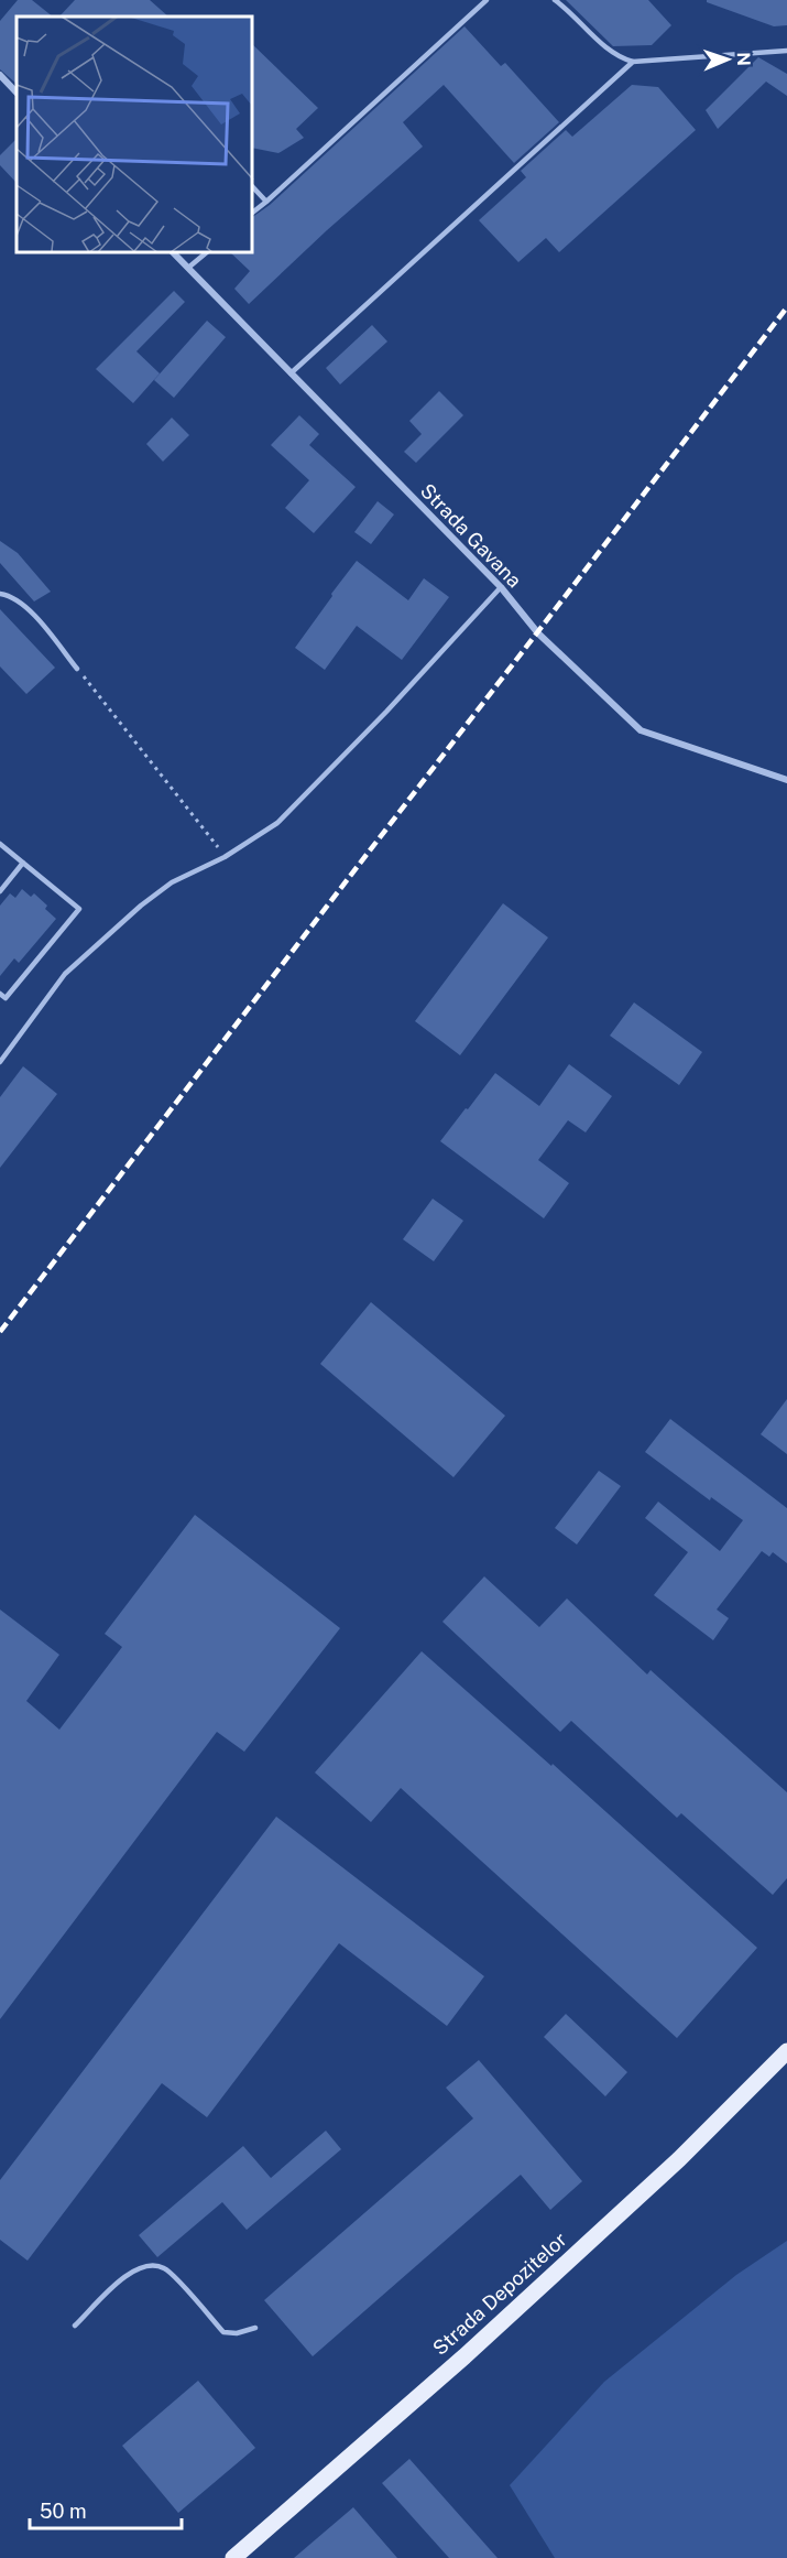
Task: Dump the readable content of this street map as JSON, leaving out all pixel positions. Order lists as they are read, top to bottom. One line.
{"streets":{"main road":["Strada Depozitelor"],"street":["Strada Gavana"]},"scale_bar":"50 m","north":"right"}
